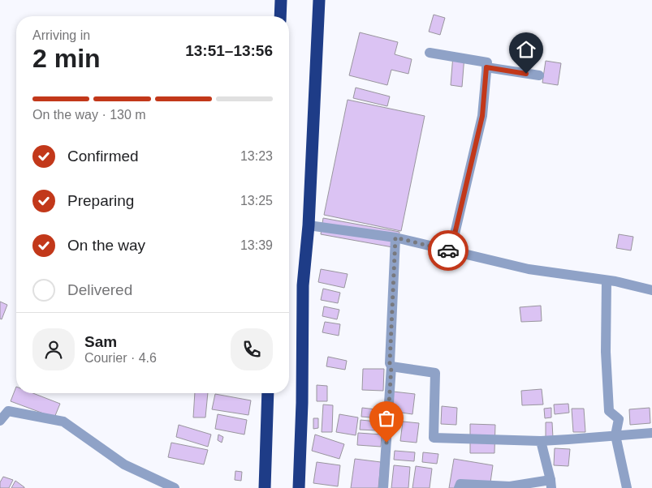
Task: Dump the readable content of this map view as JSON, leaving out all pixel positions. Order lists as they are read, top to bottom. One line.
{"page":{"heading":["2 min","Arriving in","13:51–13:56"],"panel":["Sam","Courier · 4.6"],"bar":"On the way · 130 m","list":[["Confirmed","13:23"],["Preparing","13:25"],["On the way","13:39"],"Delivered"]}}
